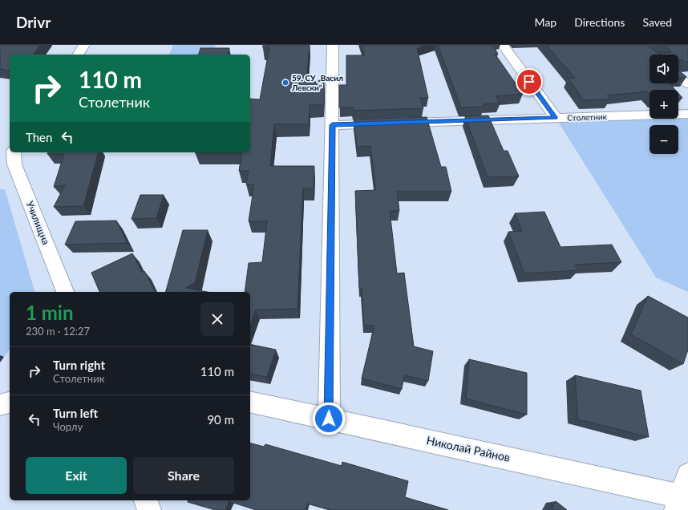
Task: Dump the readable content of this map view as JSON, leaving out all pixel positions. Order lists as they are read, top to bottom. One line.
{"streets":{"street":["Столетник","Училищна","Николай Райнов"]},"places":["59. СУ „Васил Левски“"],"page":{"header":"Drivr","nav":["Map","Directions","Saved"],"map_buttons":["+","−"],"turn":["110 m","Столетник"],"then":"Then","heading":["1 min","230 m · 12:27"],"list":[{"name":"Turn right","note":"Столетник","value":"110 m"},{"name":"Turn left","note":"Чорлу","value":"90 m"}],"buttons":["Exit","Share"]}}
